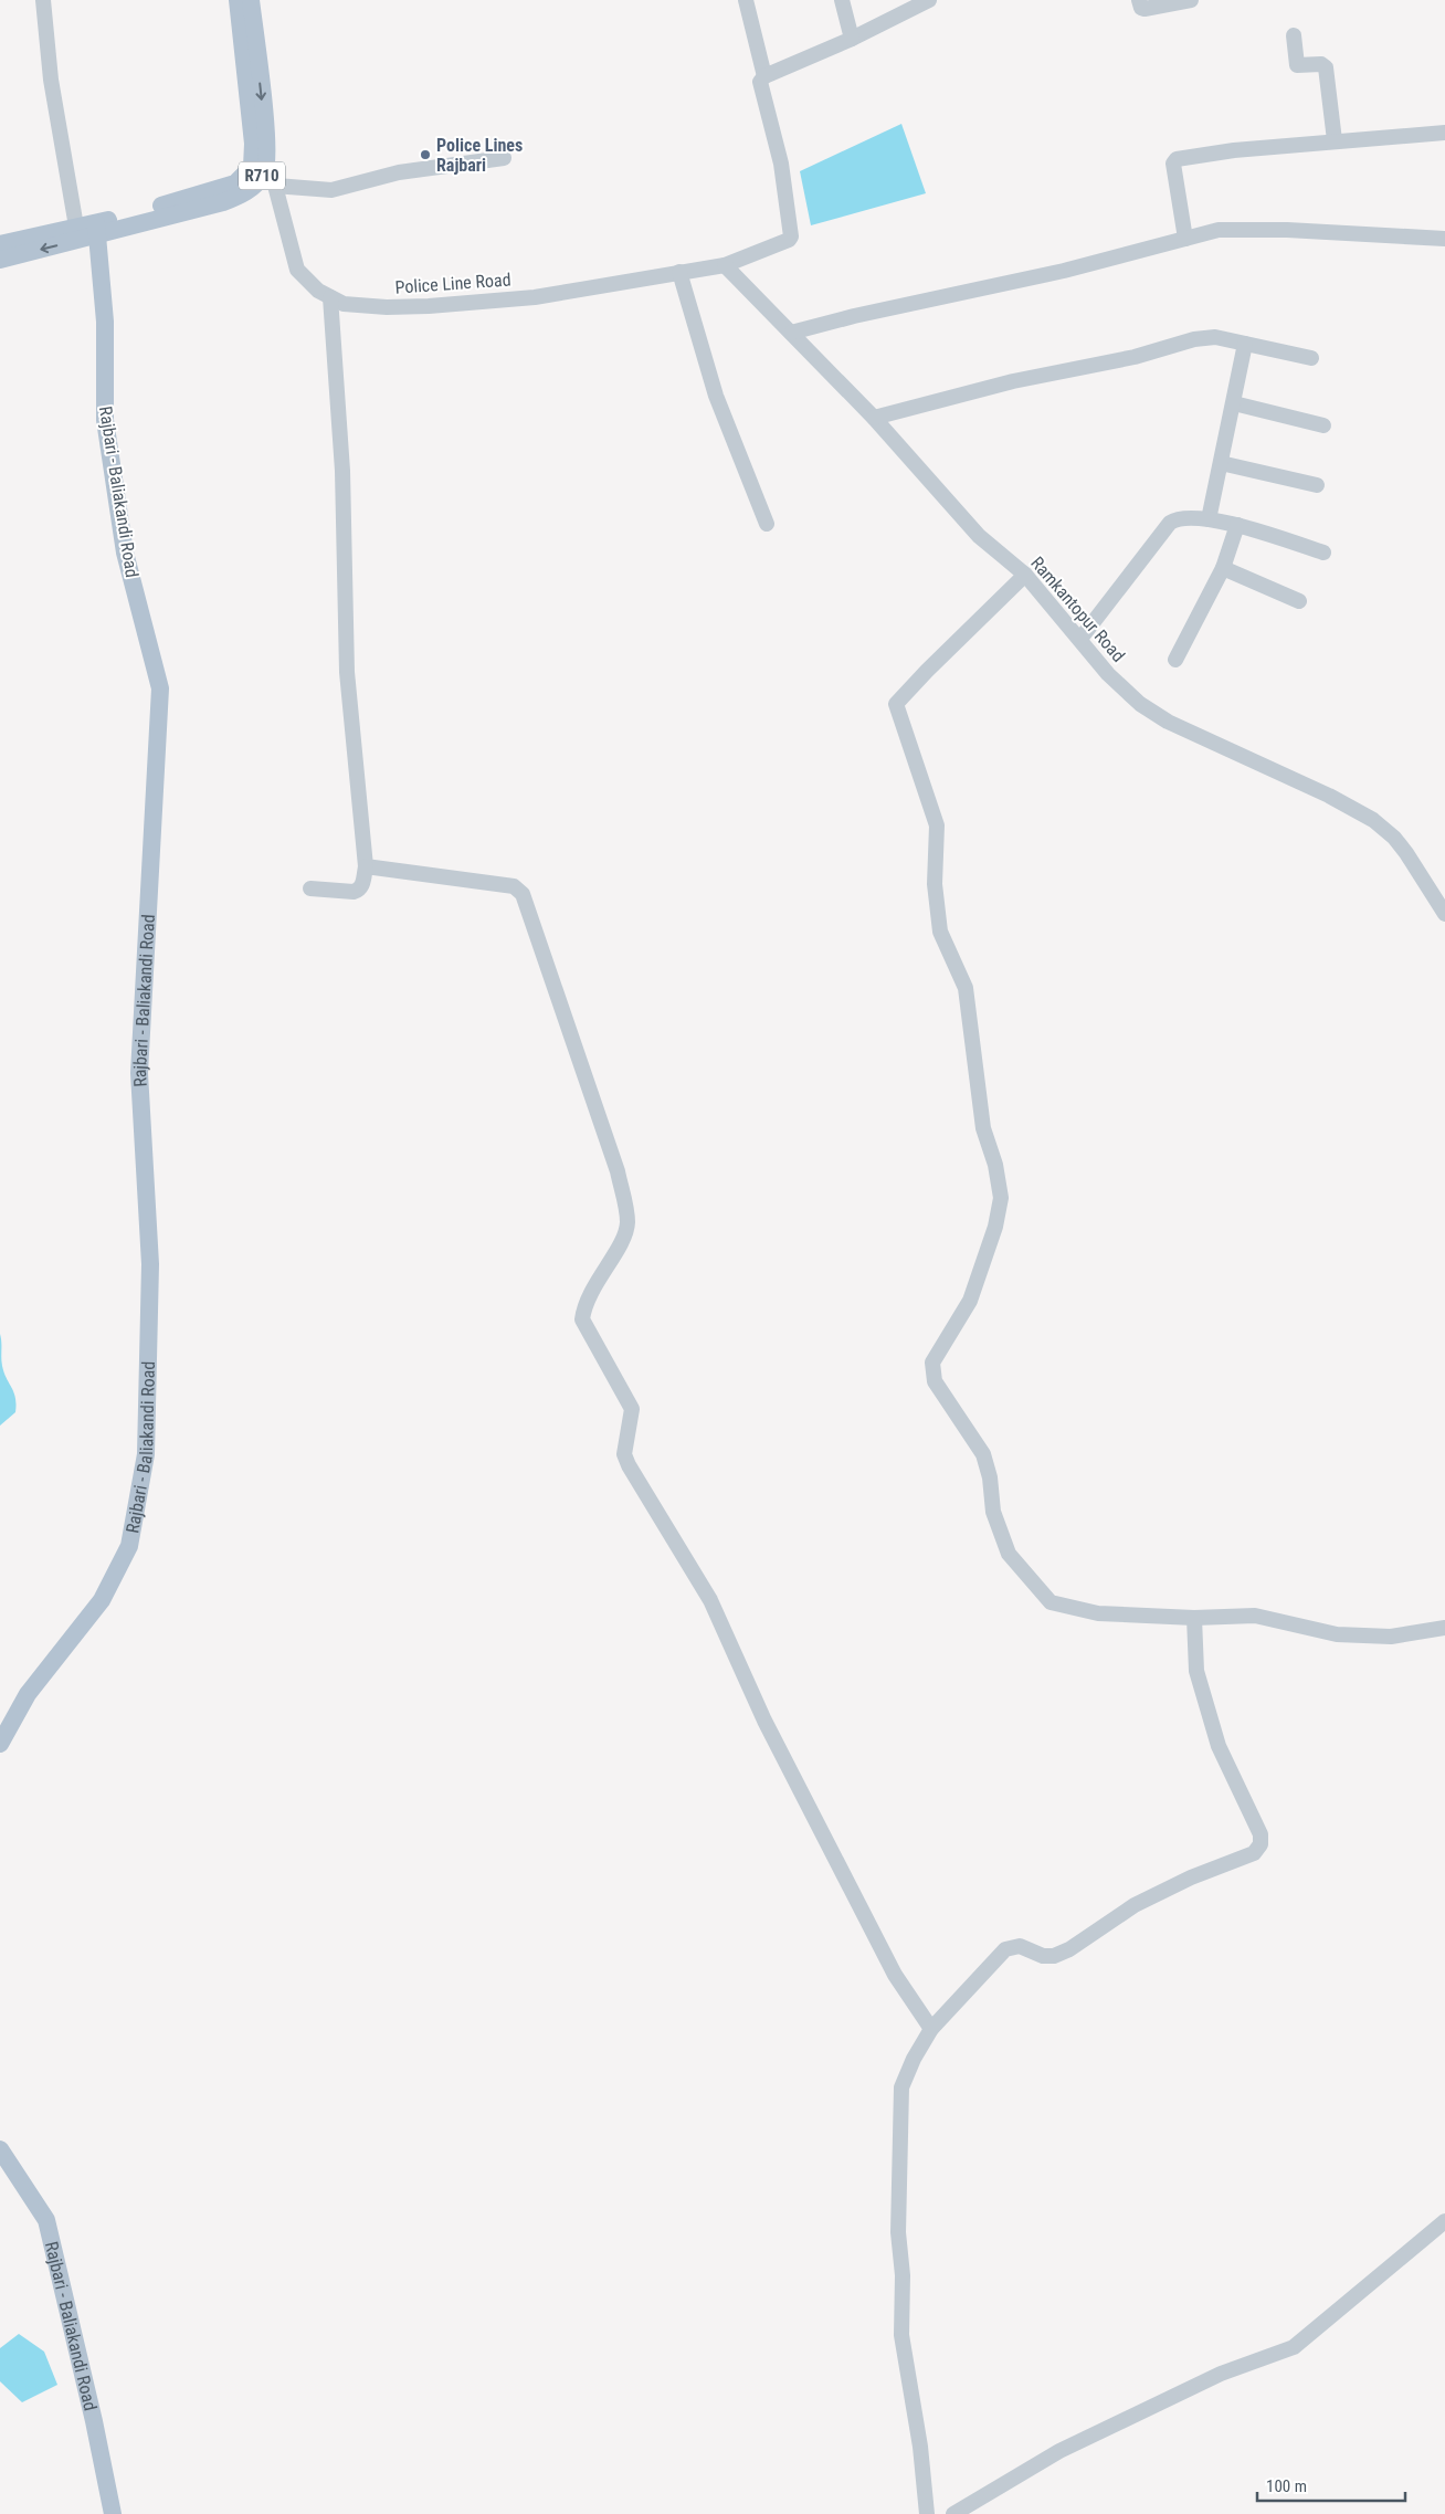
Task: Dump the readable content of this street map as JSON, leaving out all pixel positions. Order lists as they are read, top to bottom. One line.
{"streets":{"main road":["R710","Rajbari - Baliakandi Road"],"street":["Police Line Road","Ramkantopur Road"]},"crossings":[["R710","Police Line Road"],["R710","Rajbari - Baliakandi Road"],["Police Line Road","Ramkantopur Road"]],"places":["Police Lines Rajbari"],"scale_bar":"100 m"}
